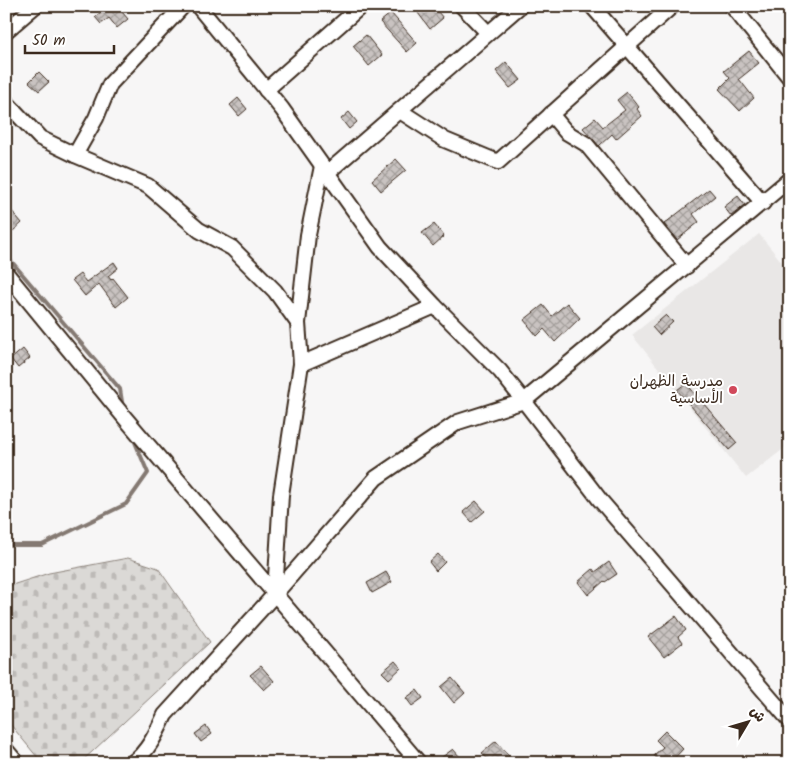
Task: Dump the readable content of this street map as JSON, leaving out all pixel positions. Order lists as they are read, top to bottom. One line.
{"places":["مدرسة الظهران الأساسية"],"scale_bar":"50 m","north":"top right"}
